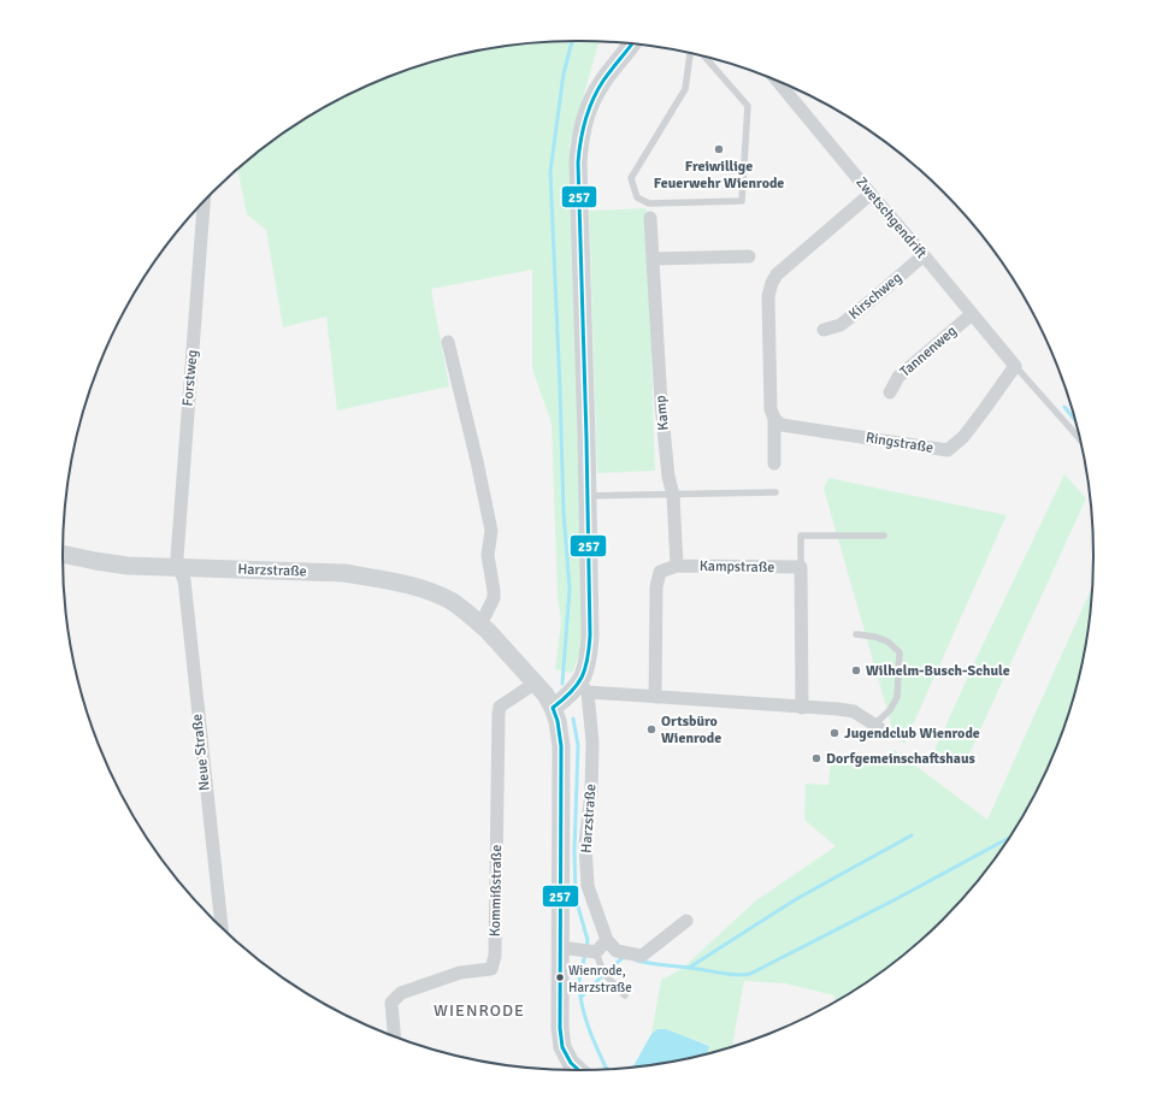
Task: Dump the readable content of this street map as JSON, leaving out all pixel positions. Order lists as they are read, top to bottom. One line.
{"streets":{"main road":["Harzstraße"],"street":["Zwetschgendrift","Kirschweg","Tannenweg","Forstweg","Kamp","Ringstraße","Kampstraße","Neue Straße","Kommißstraße"]},"crossings":[["Zwetschgendrift","Kirschweg"],["Zwetschgendrift","Tannenweg"],["Zwetschgendrift","Ringstraße"],["Forstweg","Harzstraße"],["Forstweg","Neue Straße"],["Kamp","Kampstraße"],["Harzstraße","Neue Straße"],["Harzstraße","Kommißstraße"]],"districts":["WIENRODE"],"places":["Freiwillige Feuerwehr Wienrode","Wilhelm-Busch-Schule","Ortsbüro Wienrode","Jugendclub Wienrode","Dorfgemeinschaftshaus","Wienrode, Harzstraße"],"lines":["transit line 257"]}
